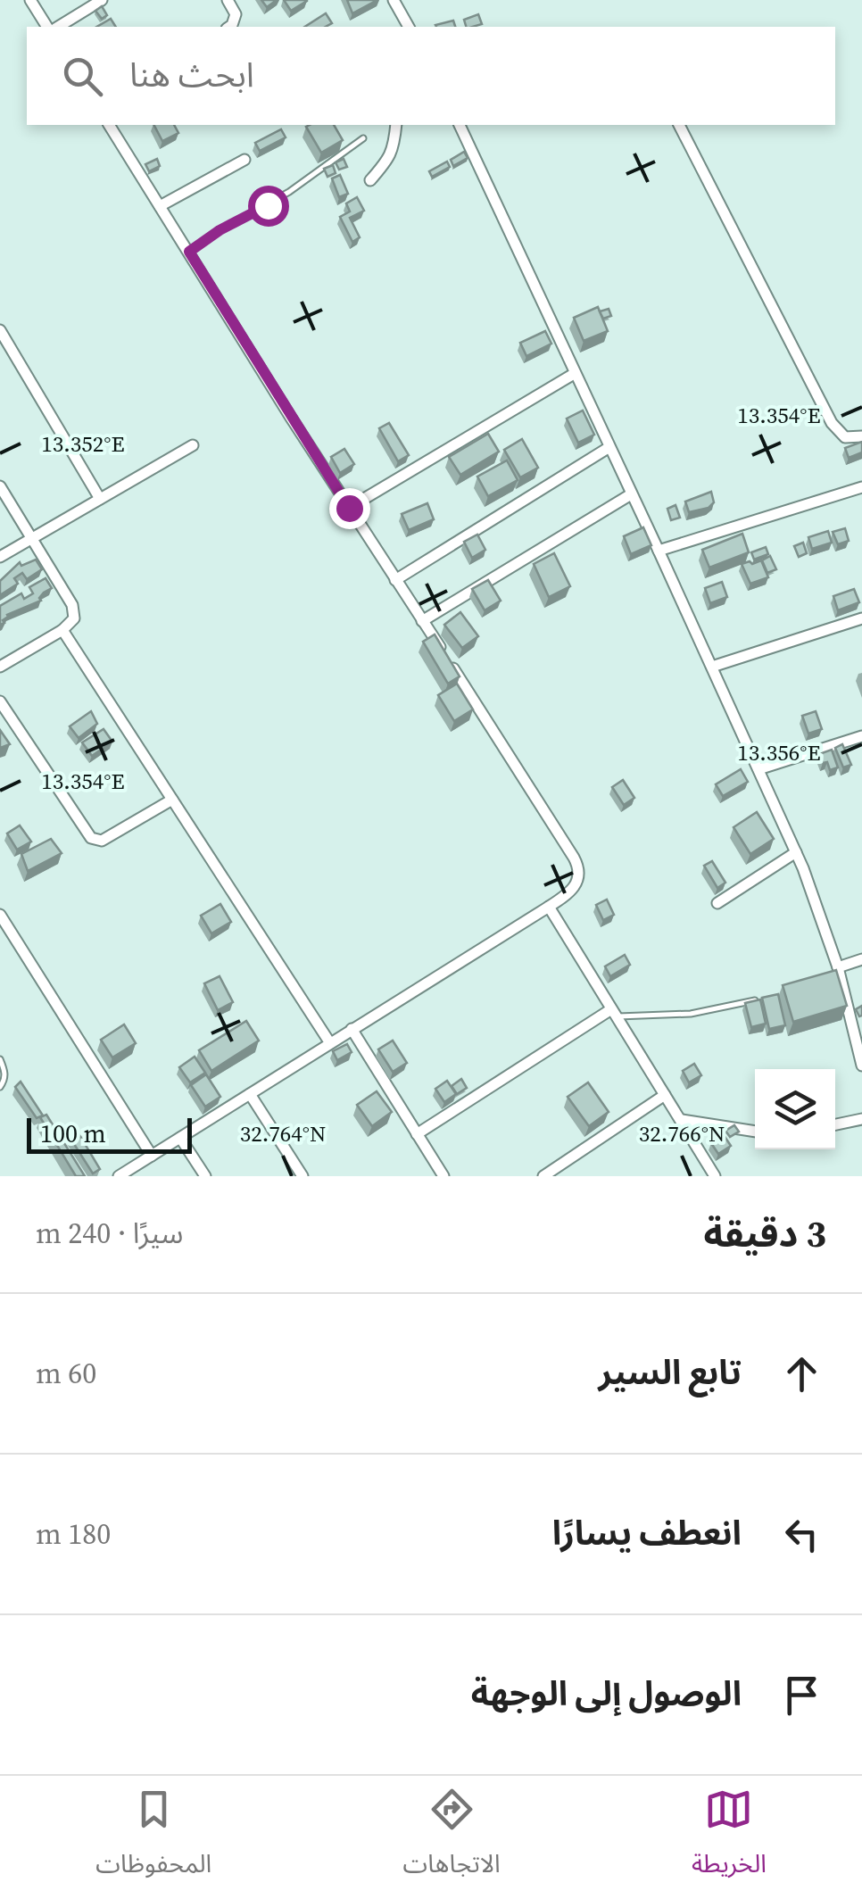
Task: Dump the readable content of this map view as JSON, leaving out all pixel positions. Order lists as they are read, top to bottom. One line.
{"scale_bar":"100 m","page":{"search":"ابحث هنا","scale":"100 m","heading":["3 دقيقة","سيرًا · 240 m"],"list":[["تابع السير","60 m"],["انعطف يسارًا","180 m"],"الوصول إلى الوجهة"],"nav":["الخريطة","الاتجاهات","المحفوظات"]},"coordinates":["13.354°E","13.352°E","13.356°E","32.764°N","32.766°N"]}
